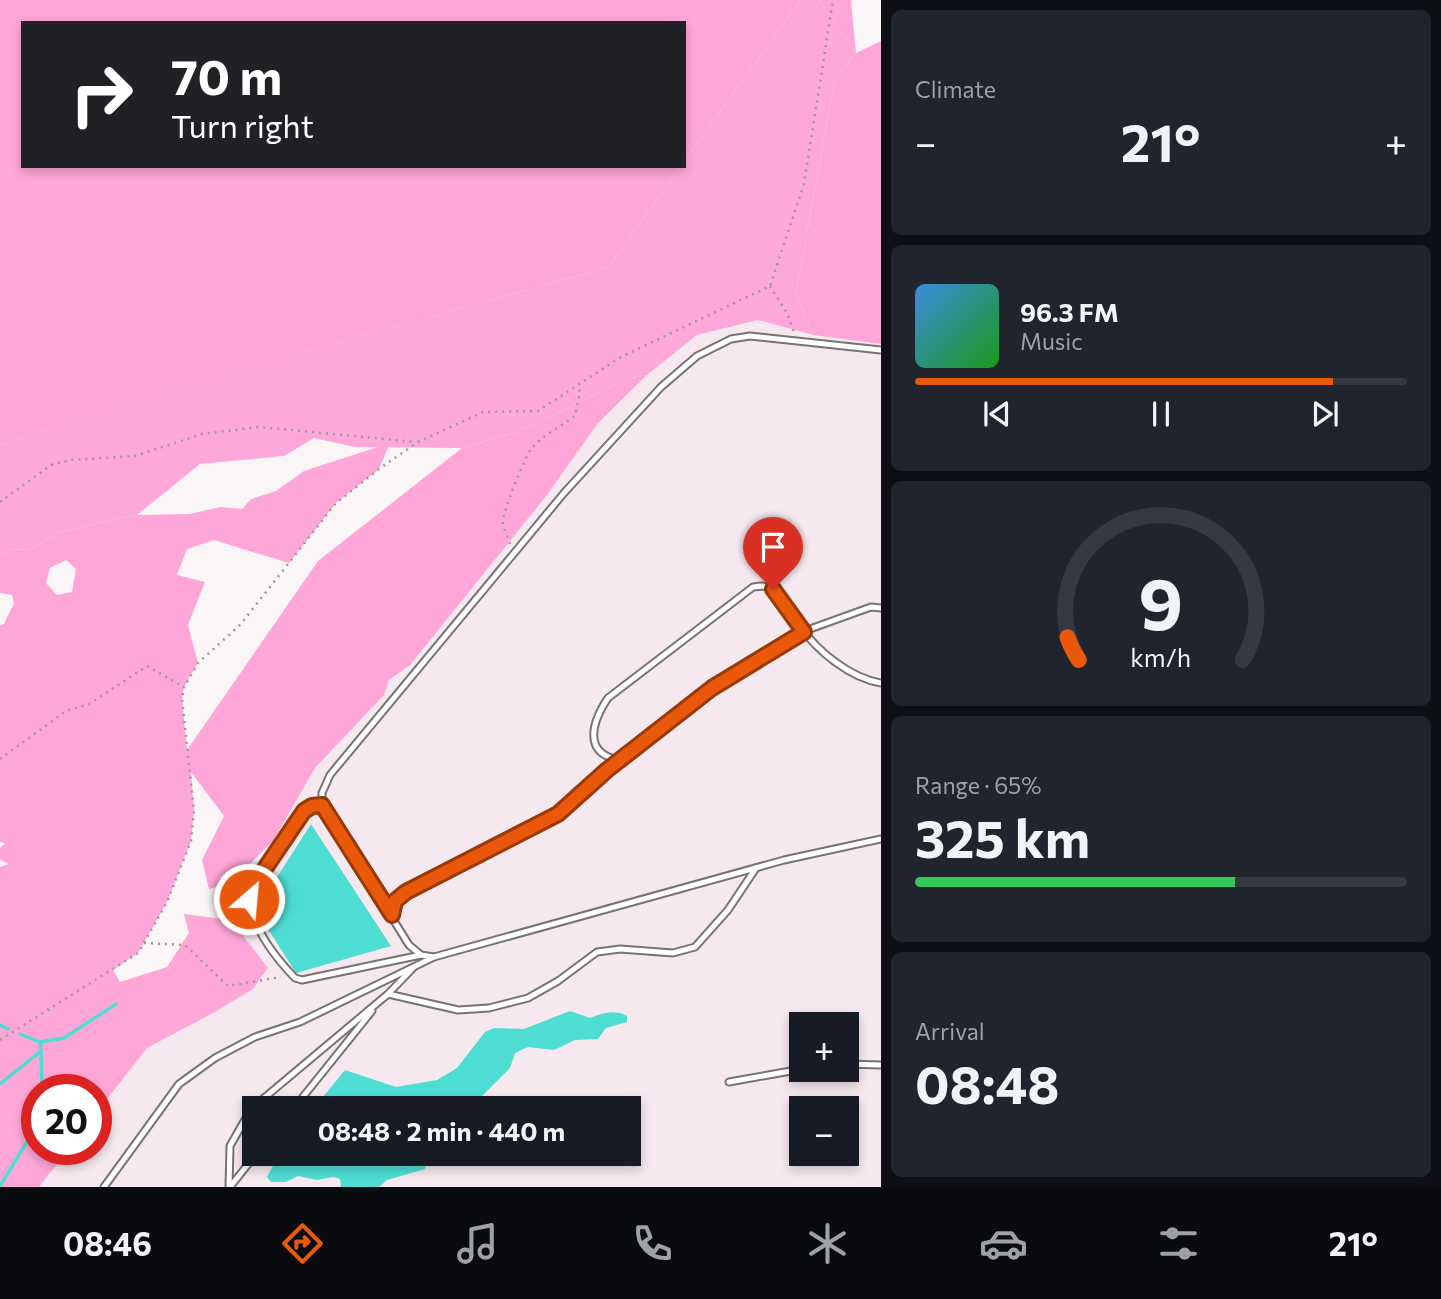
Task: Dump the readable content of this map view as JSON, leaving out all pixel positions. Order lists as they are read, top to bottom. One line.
{"page":{"tile":["Climate",["Range · 65%","325 km"],["Arrival","08:48"]],"turn":["70 m","Turn right"],"heat":["−","21°","+"],"song":["96.3 FM","Music"],"map_buttons":["+","−"],"limit":"20","trip":"08:48 · 2 min · 440 m","tabs":["08:46","21°"],"gauge":["9","km/h"]}}
